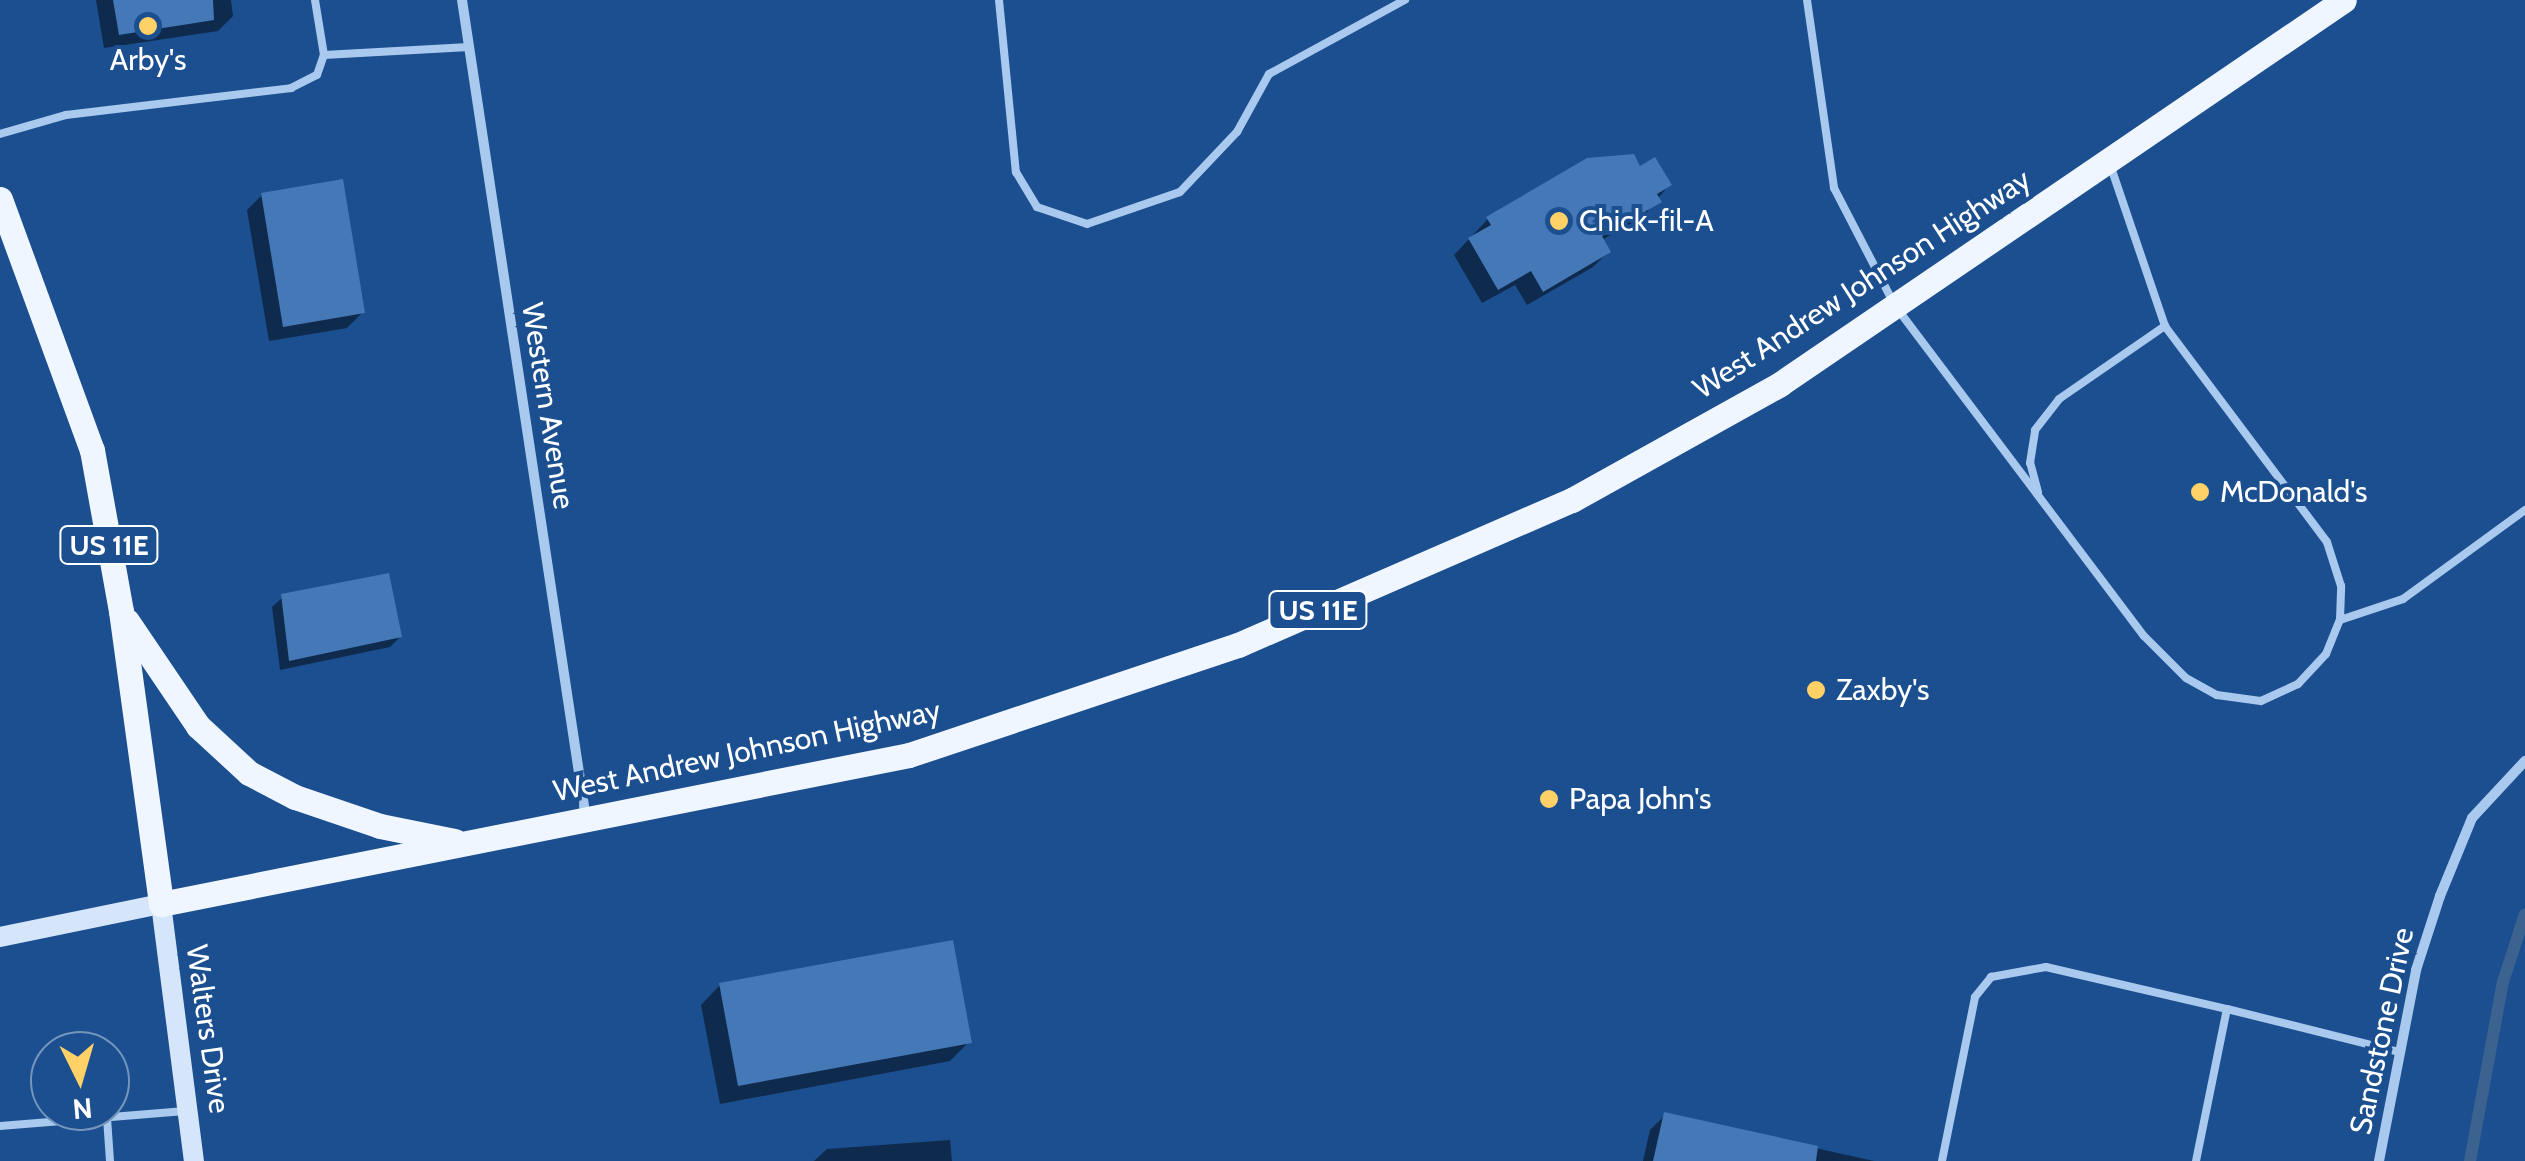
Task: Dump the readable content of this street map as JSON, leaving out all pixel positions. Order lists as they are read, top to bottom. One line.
{"streets":{"main road":["West Andrew Johnson Highway","US 11E"],"street":["Western Avenue","Walters Drive","Sandstone Drive"]},"crossings":[["West Andrew Johnson Highway","Western Avenue"],["West Andrew Johnson Highway","US 11E"],["West Andrew Johnson Highway","Walters Drive"],["US 11E","Walters Drive"]],"places":["Arby's","Chick-fil-A","McDonald's","Zaxby's","Papa John's"],"north":"bottom"}
